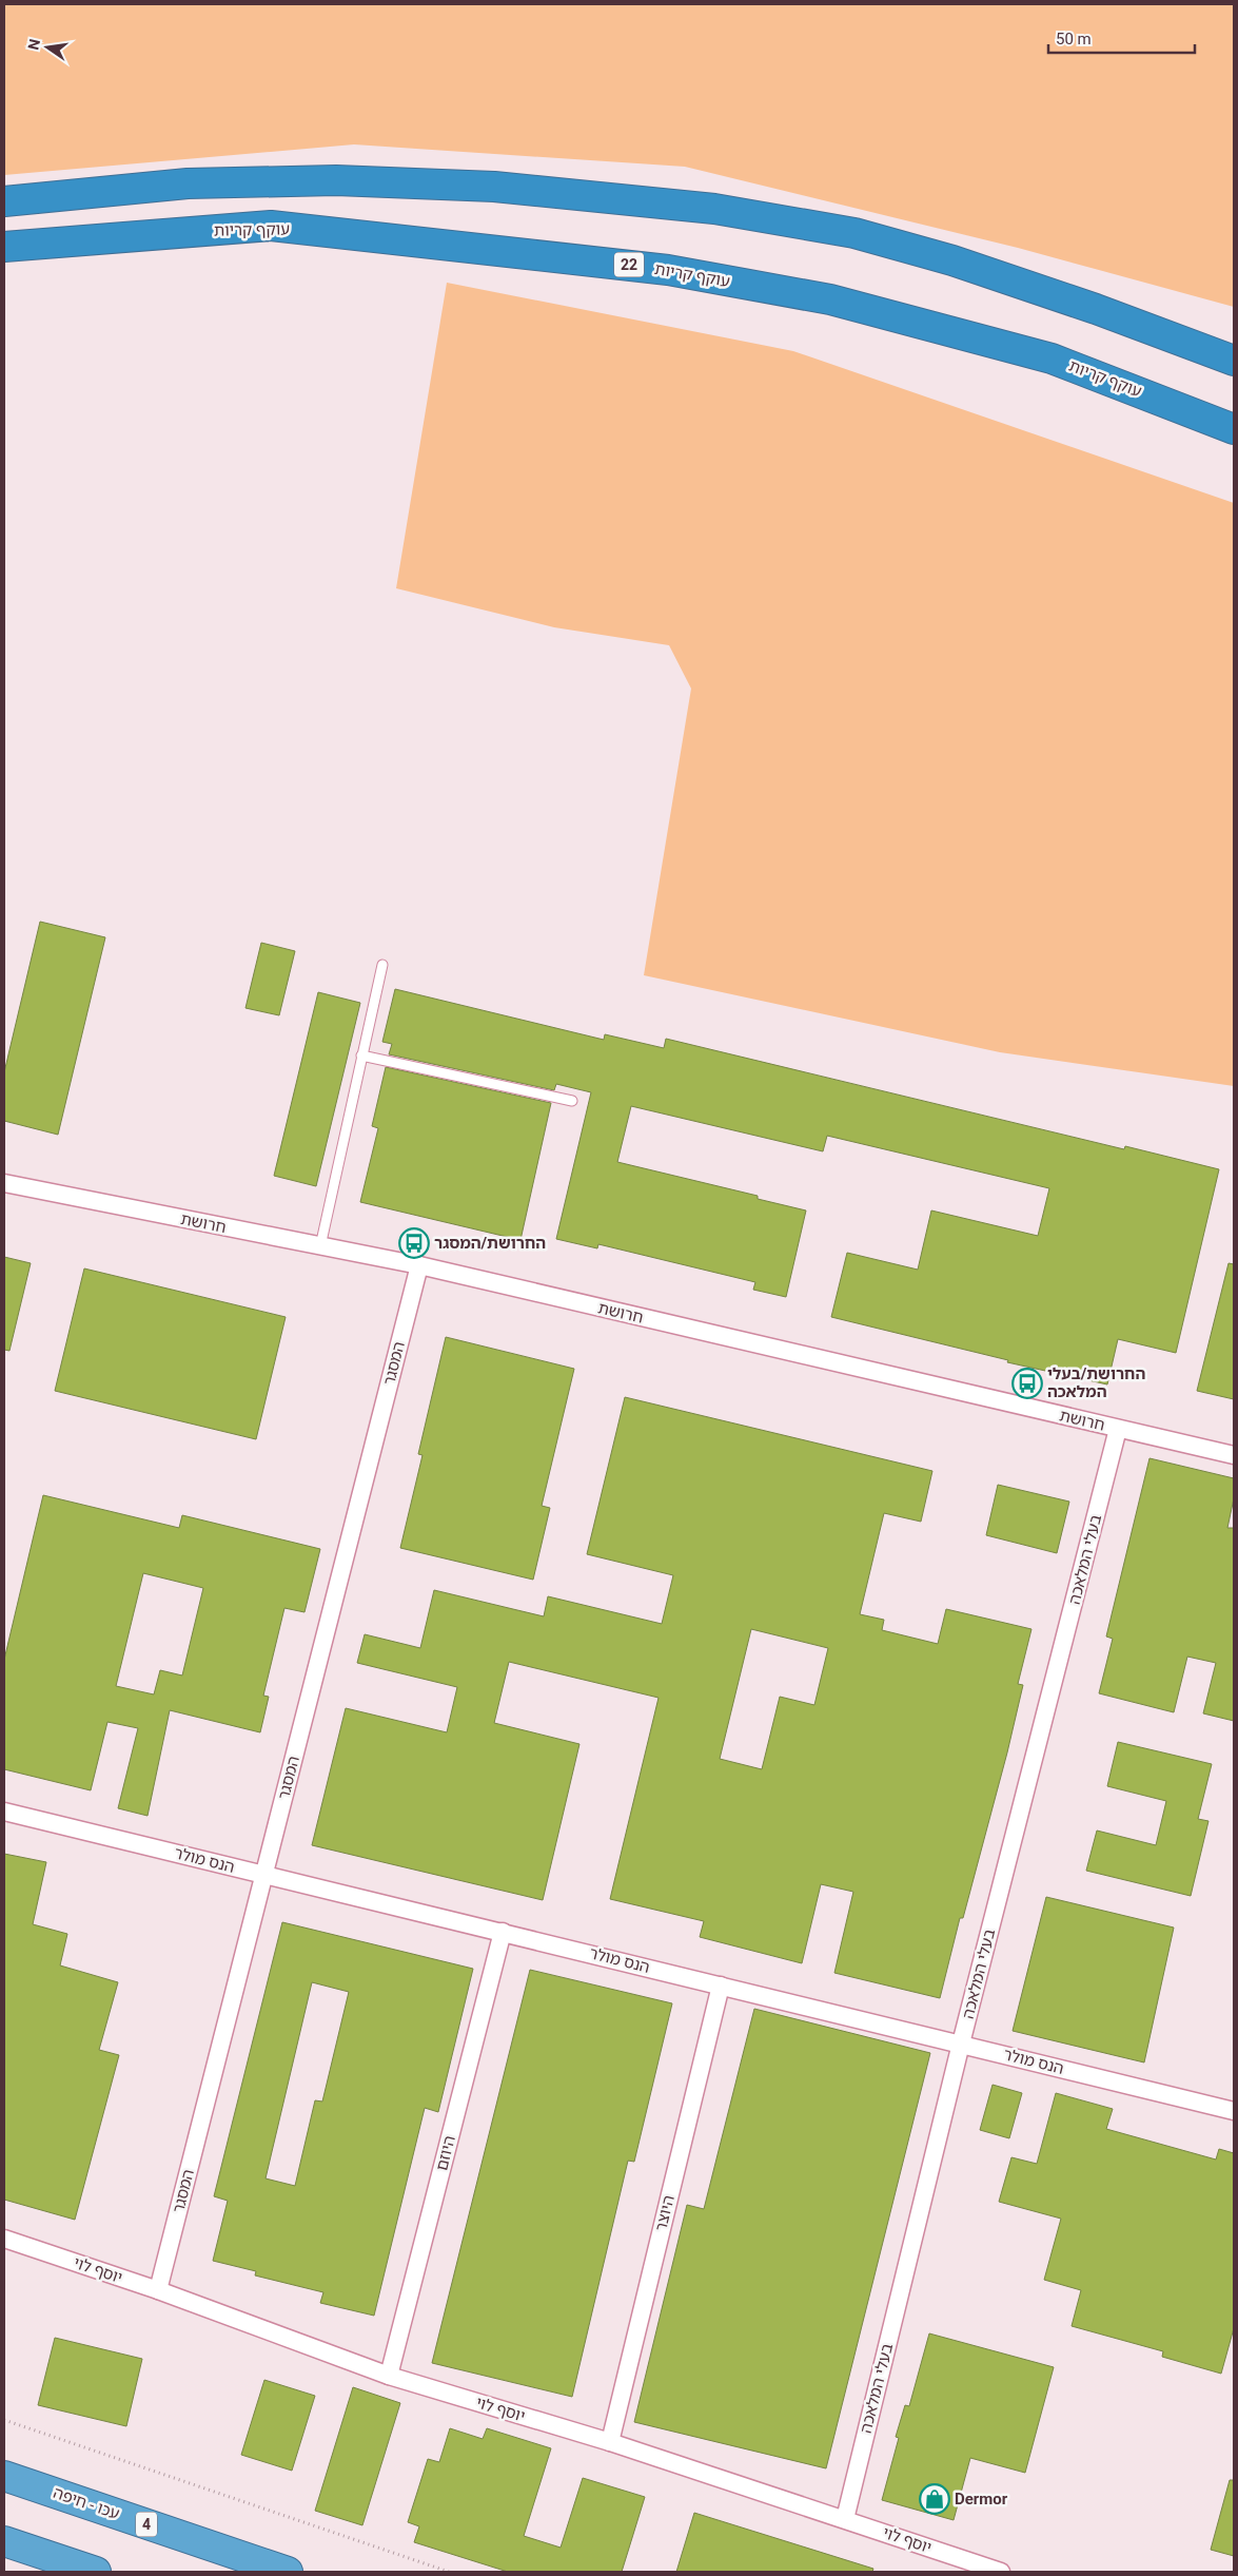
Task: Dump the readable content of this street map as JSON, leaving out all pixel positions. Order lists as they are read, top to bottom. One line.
{"streets":{"highway":["עוקף קריות","22","עכו - חיפה","4"],"street":["חרושת","המסגר","בעלי המלאכה","הנס מולר","היוזם","היוצר","יוסף לוי"]},"crossings":[["חרושת","המסגר"],["חרושת","בעלי המלאכה"],["המסגר","הנס מולר"],["המסגר","יוסף לוי"],["בעלי המלאכה","הנס מולר"],["בעלי המלאכה","יוסף לוי"],["הנס מולר","היוזם"],["הנס מולר","היוצר"],["היוזם","יוסף לוי"],["היוצר","יוסף לוי"]],"places":{"bus stop":["החרושת/המסגר","החרושת/בעלי המלאכה"],"shop":["Dermor"]},"scale_bar":"50 m","north":"left"}
